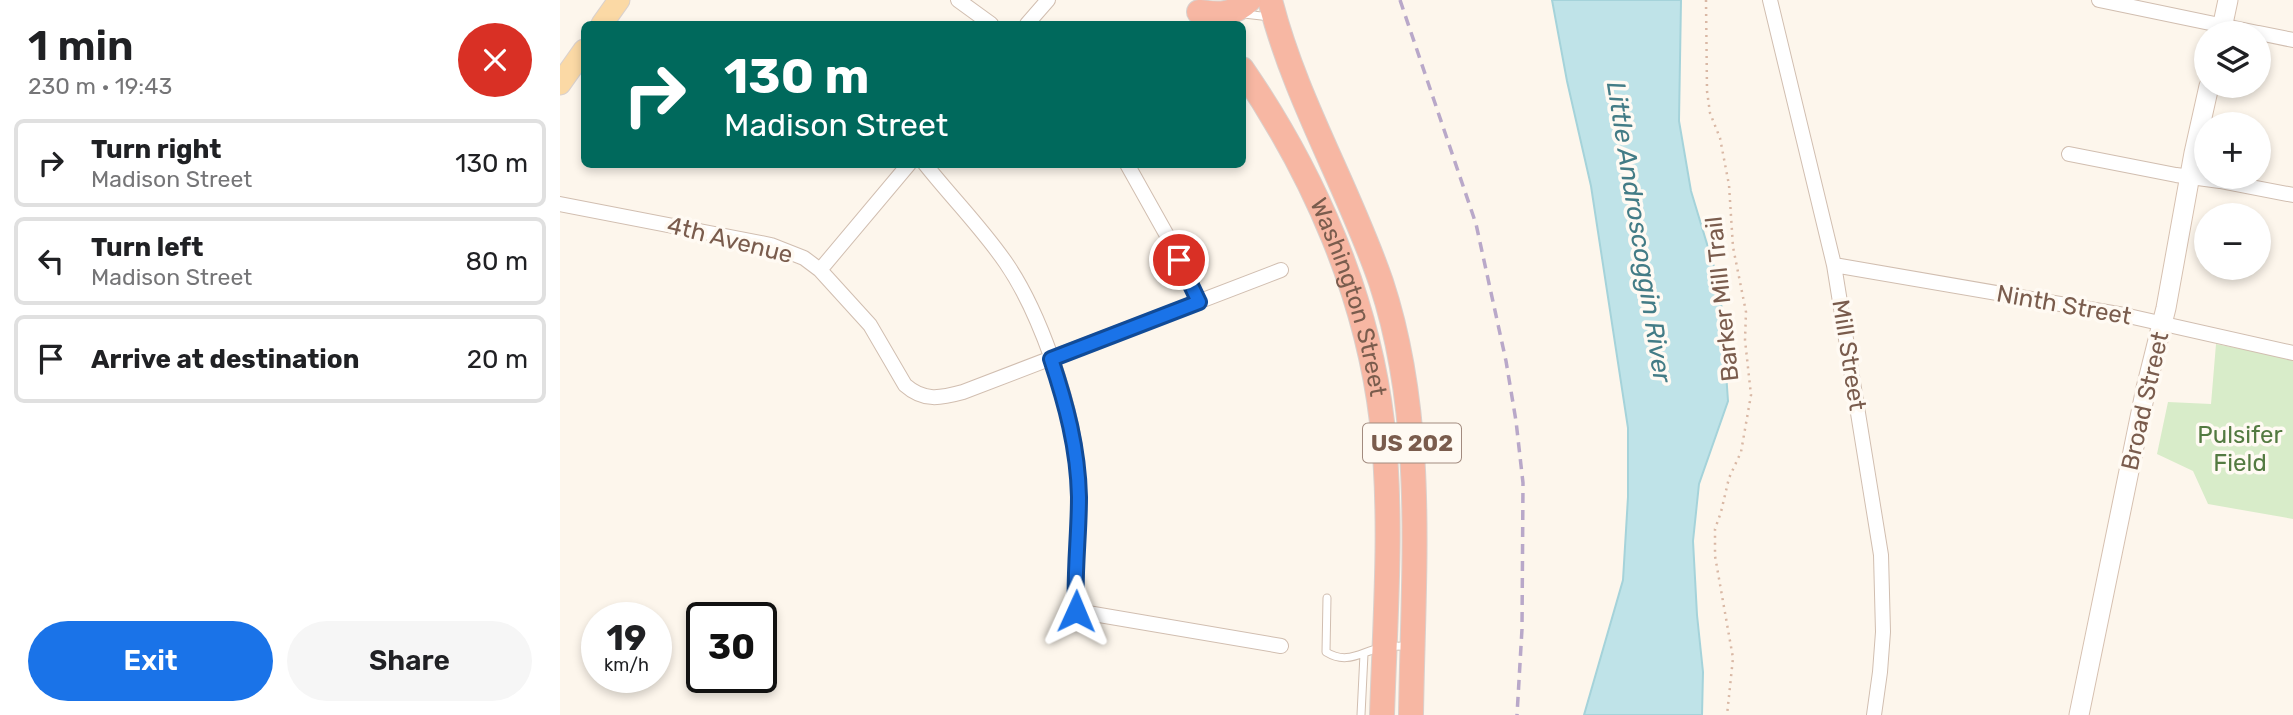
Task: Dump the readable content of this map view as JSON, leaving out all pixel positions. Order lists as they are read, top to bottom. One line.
{"streets":{"highway":["Washington Street","US 202"],"street":["4th Avenue","Ninth Street","Mill Street","Broad Street"],"path":["Barker Mill Trail"]},"crossings":[["Washington Street","US 202"],["Ninth Street","Mill Street"],["Ninth Street","Broad Street"]],"water":["Little Androscoggin River"],"parks":["Pulsifer Field"],"page":{"heading":["1 min","230 m · 19:43"],"map_buttons":["+","−"],"turn":["130 m","Madison Street"],"list":[{"name":"Turn right","note":"Madison Street","value":"130 m"},{"name":"Turn left","note":"Madison Street","value":"80 m"},{"name":"Arrive at destination","value":"20 m"}],"speed":"19 km/h","limit":"30","buttons":["Exit","Share"]}}
